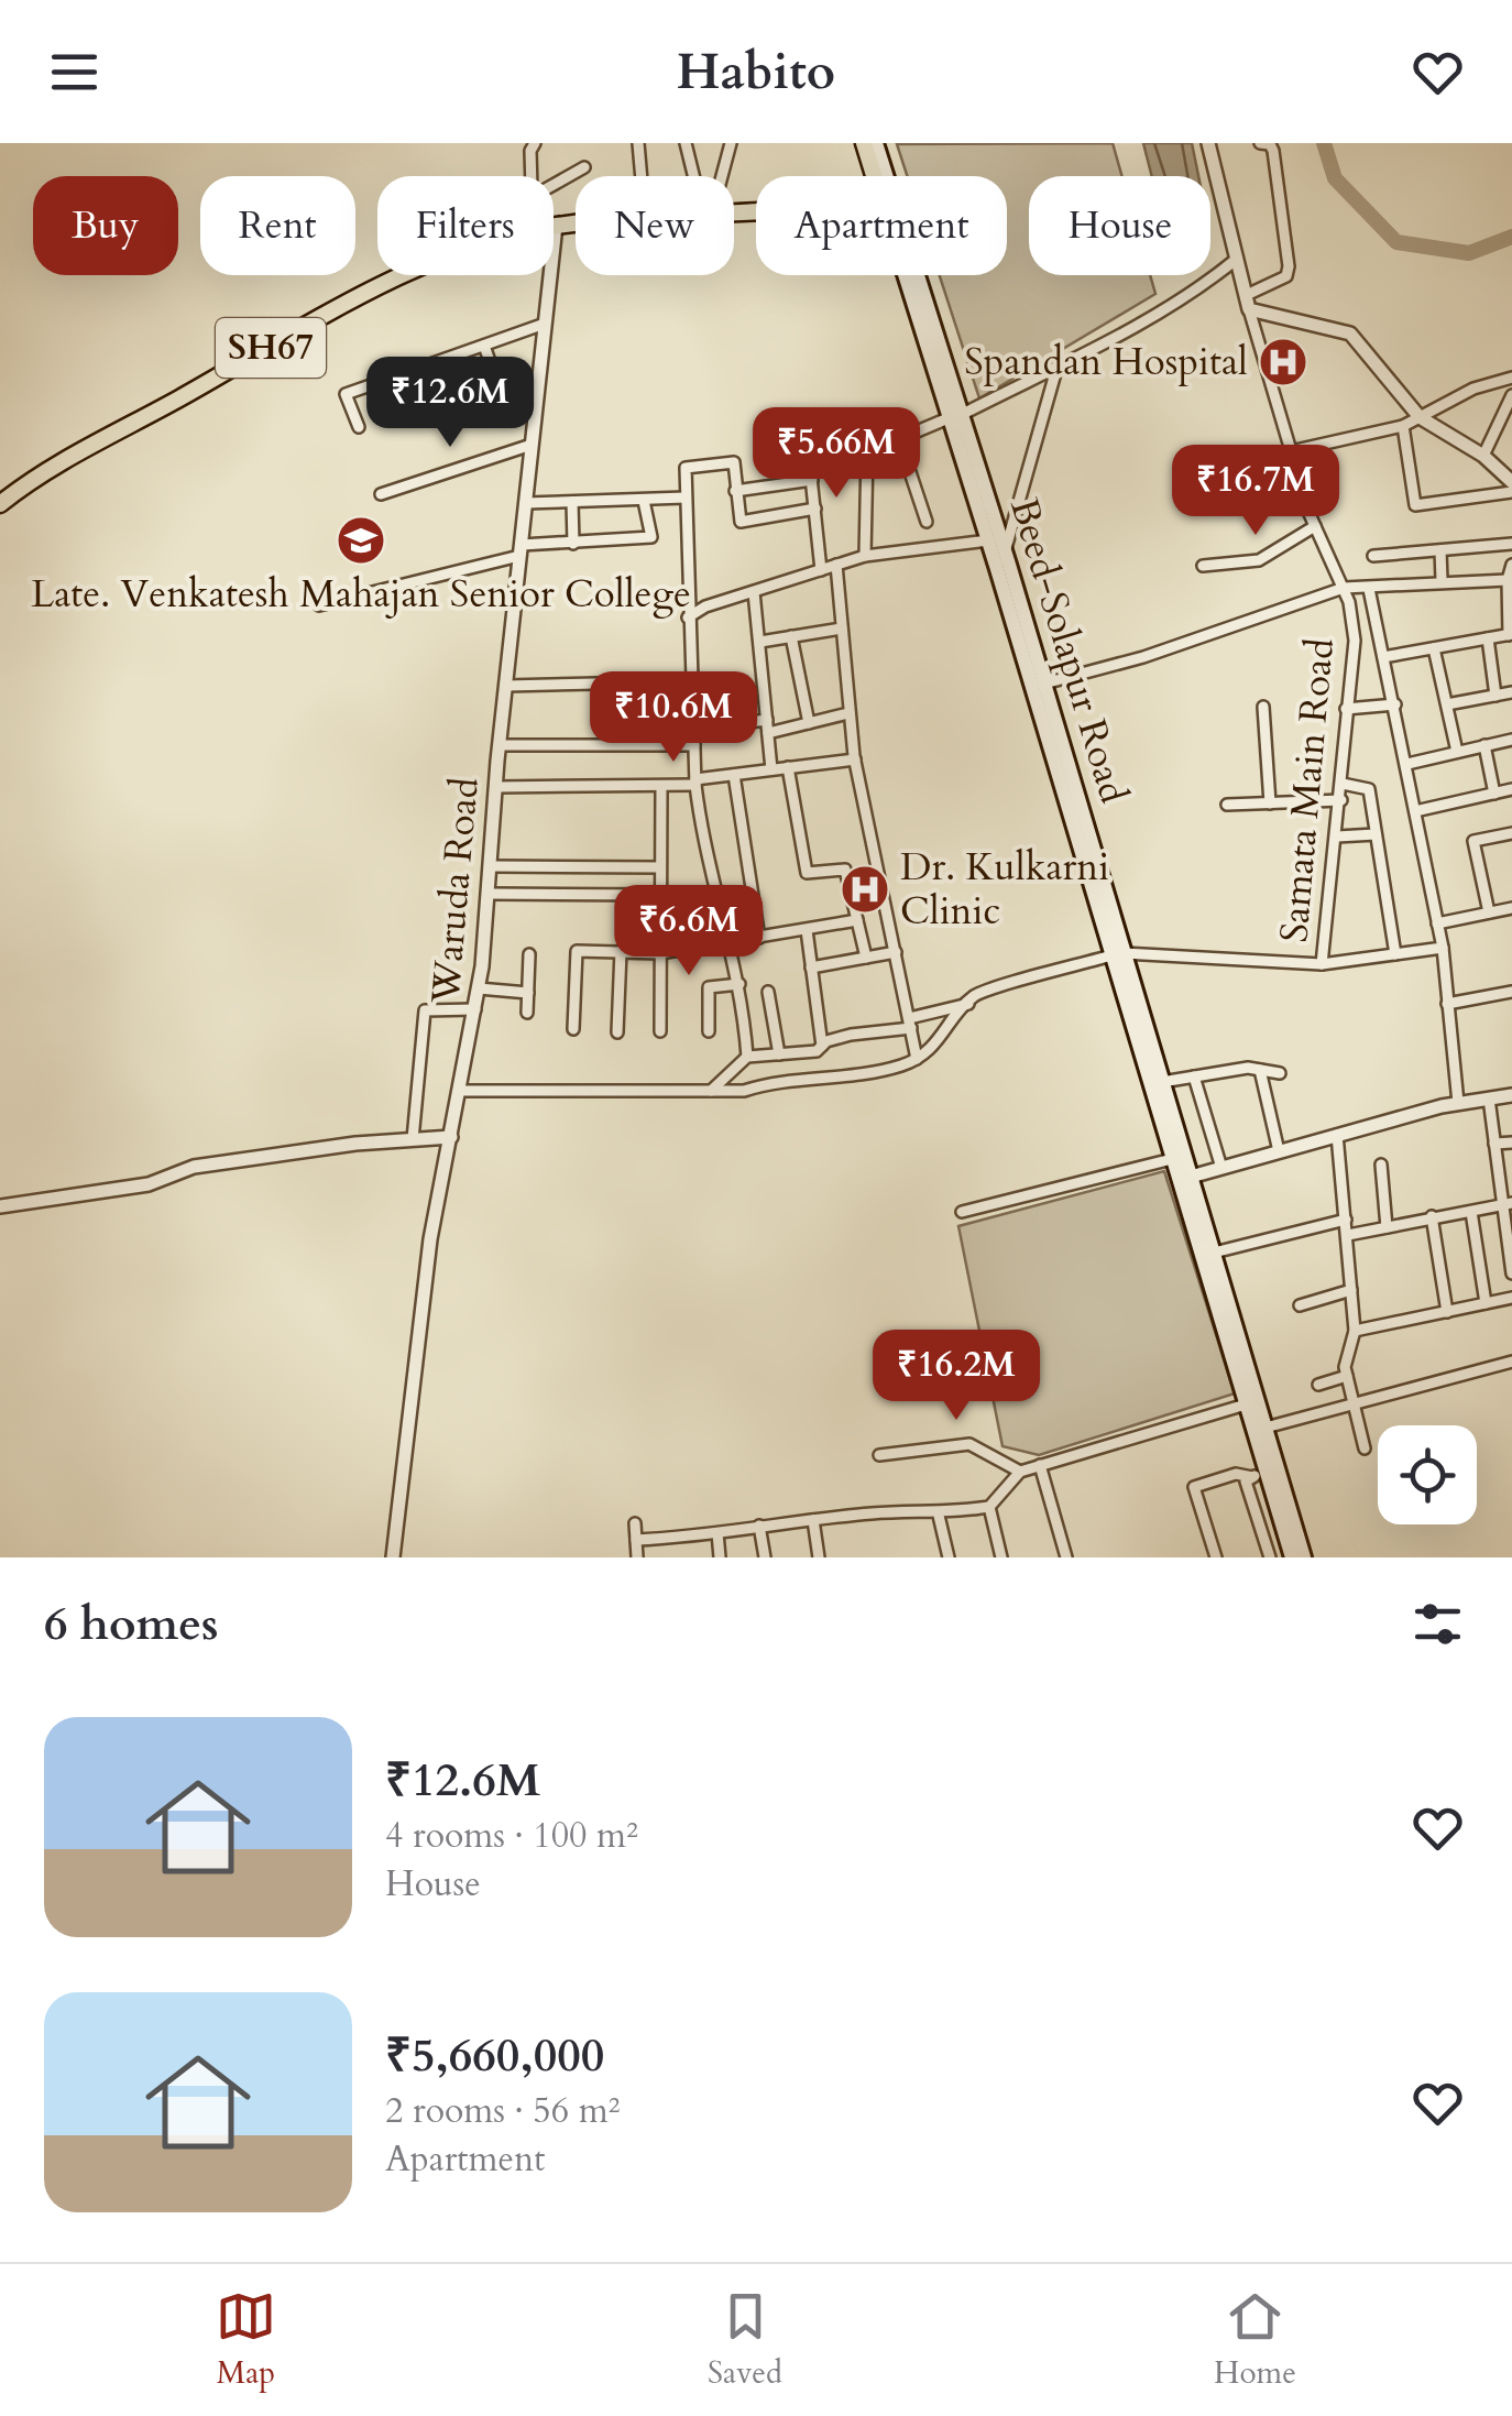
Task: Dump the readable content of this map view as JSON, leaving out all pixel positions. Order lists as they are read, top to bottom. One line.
{"streets":{"main road":["SH67","Beed-Solapur Road"],"street":["Samata Main Road","Waruda Road"]},"crossings":[["Beed-Solapur Road","Samata Main Road"]],"places":{"hospital":["Spandan Hospital","Dr. Kulkarni Clinic"],"school or university":["Late. Venkatesh Mahajan Senior College"]},"page":{"header":"Habito","chip":["Buy","Rent","Filters","New","Apartment","House"],"price":["₹12.6M","₹5.66M","₹16.7M","₹10.6M","₹6.6M","₹16.2M"],"heading":"6 homes","list":[{"name":"₹12.6M","note":"4 rooms · 100 m² · House"},{"name":"₹5,660,000","note":"2 rooms · 56 m² · Apartment"}],"tabs":["Map","Saved","Home"]}}
